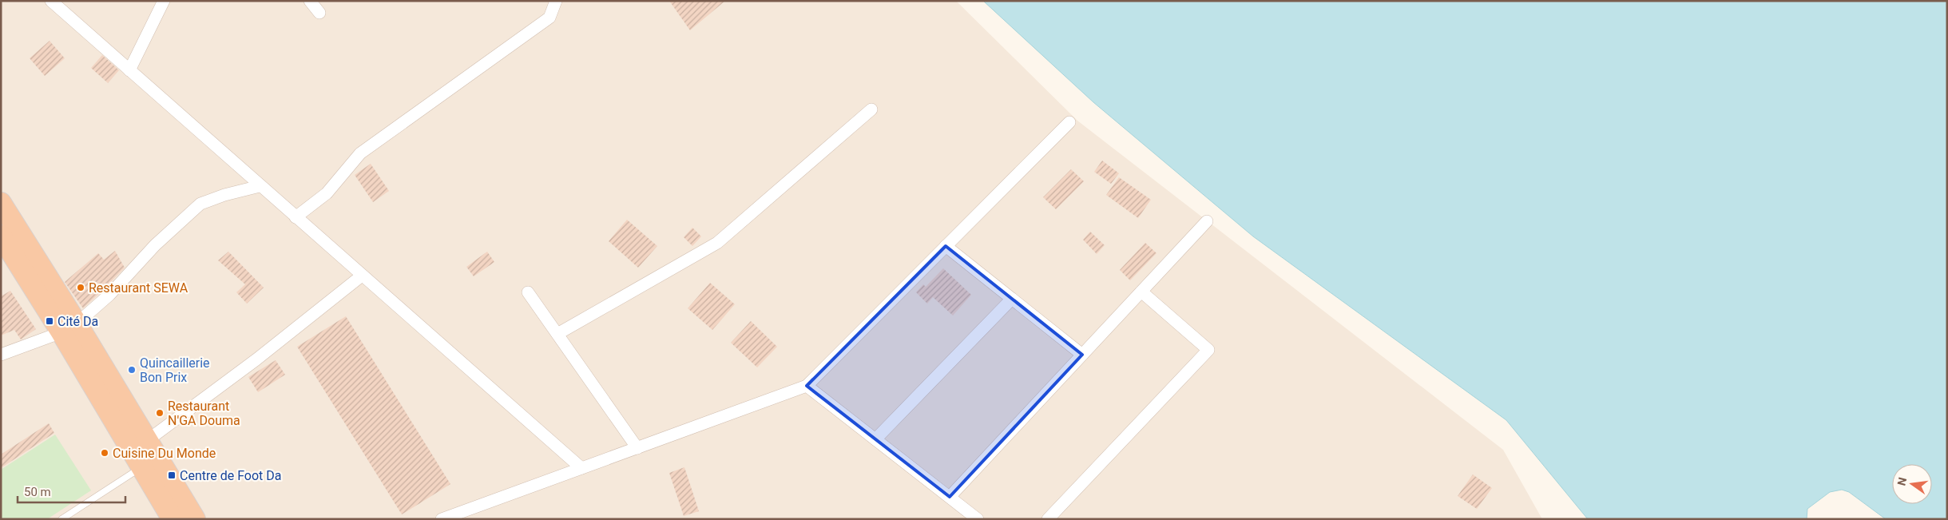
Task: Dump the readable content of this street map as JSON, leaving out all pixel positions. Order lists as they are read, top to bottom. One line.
{"places":{"other":["Restaurant SEWA","Quincaillerie Bon Prix","Restaurant N'GA Douma","Cuisine Du Monde"],"transit":["Cité Da","Centre de Foot Da"]},"scale_bar":"50 m","north":"left"}
